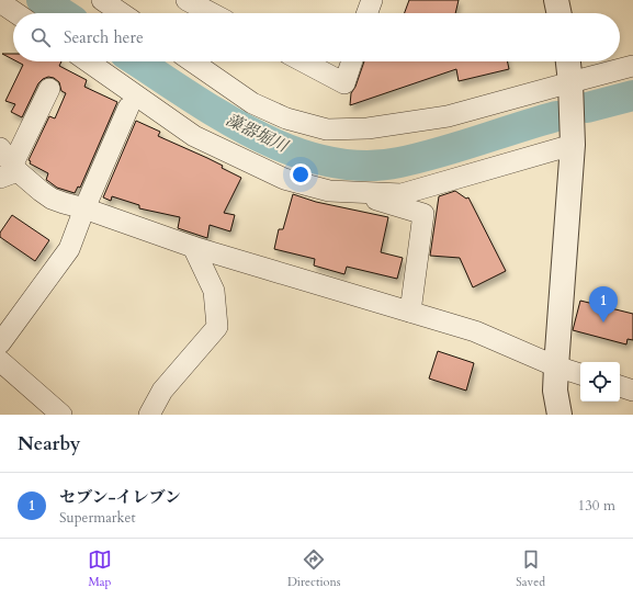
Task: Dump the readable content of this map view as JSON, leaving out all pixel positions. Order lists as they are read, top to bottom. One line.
{"water":["藻器堀川"],"page":{"search":"Search here","pins":"1","heading":"Nearby","list":[{"mark":"1","name":"セブン-イレブン","note":"Supermarket","value":"130 m"}],"nav":["Map","Directions","Saved"]}}
